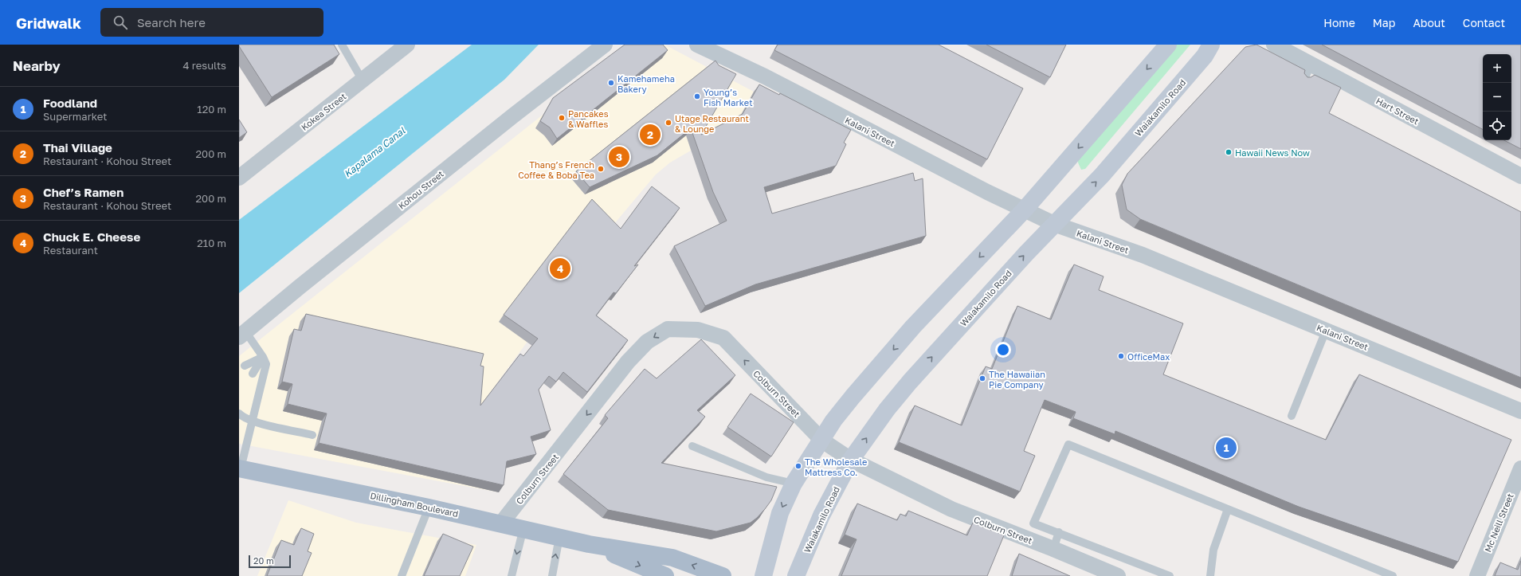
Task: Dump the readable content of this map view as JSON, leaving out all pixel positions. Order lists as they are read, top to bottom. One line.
{"streets":{"main road":["Waiakamilo Road","Dillingham Boulevard"],"street":["Hart Street","Kokea Street","Kalani Street","Kohou Street","Colburn Street","Mc Neill Street"]},"crossings":[["Waiakamilo Road","Kalani Street"],["Waiakamilo Road","Colburn Street"],["Colburn Street","Dillingham Boulevard"]],"water":["Kapalama Canal"],"places":["Kamehameha Bakery","Young’s Fish Market","Pancakes & Waffles","Utage Restaurant & Lounge","Hawaii News Now","Thang’s French Coffee & Boba Tea","OfficeMax","The Hawaiian Pie Company","The Wholesale Mattress Co."],"scale_bar":"20 m","page":{"header":"Gridwalk","search":"Search here","nav":["Home","Map","About","Contact"],"heading":["Nearby","4 results"],"map_buttons":["+","−"],"list":[{"mark":"1","name":"Foodland","note":"Supermarket","value":"120 m"},{"mark":"2","name":"Thai Village","note":"Restaurant · Kohou Street","value":"200 m"},{"mark":"3","name":"Chef’s Ramen","note":"Restaurant · Kohou Street","value":"200 m"},{"mark":"4","name":"Chuck E. Cheese","note":"Restaurant","value":"210 m"}],"pins":["2","3","4","1"],"scale":"20 m"}}
